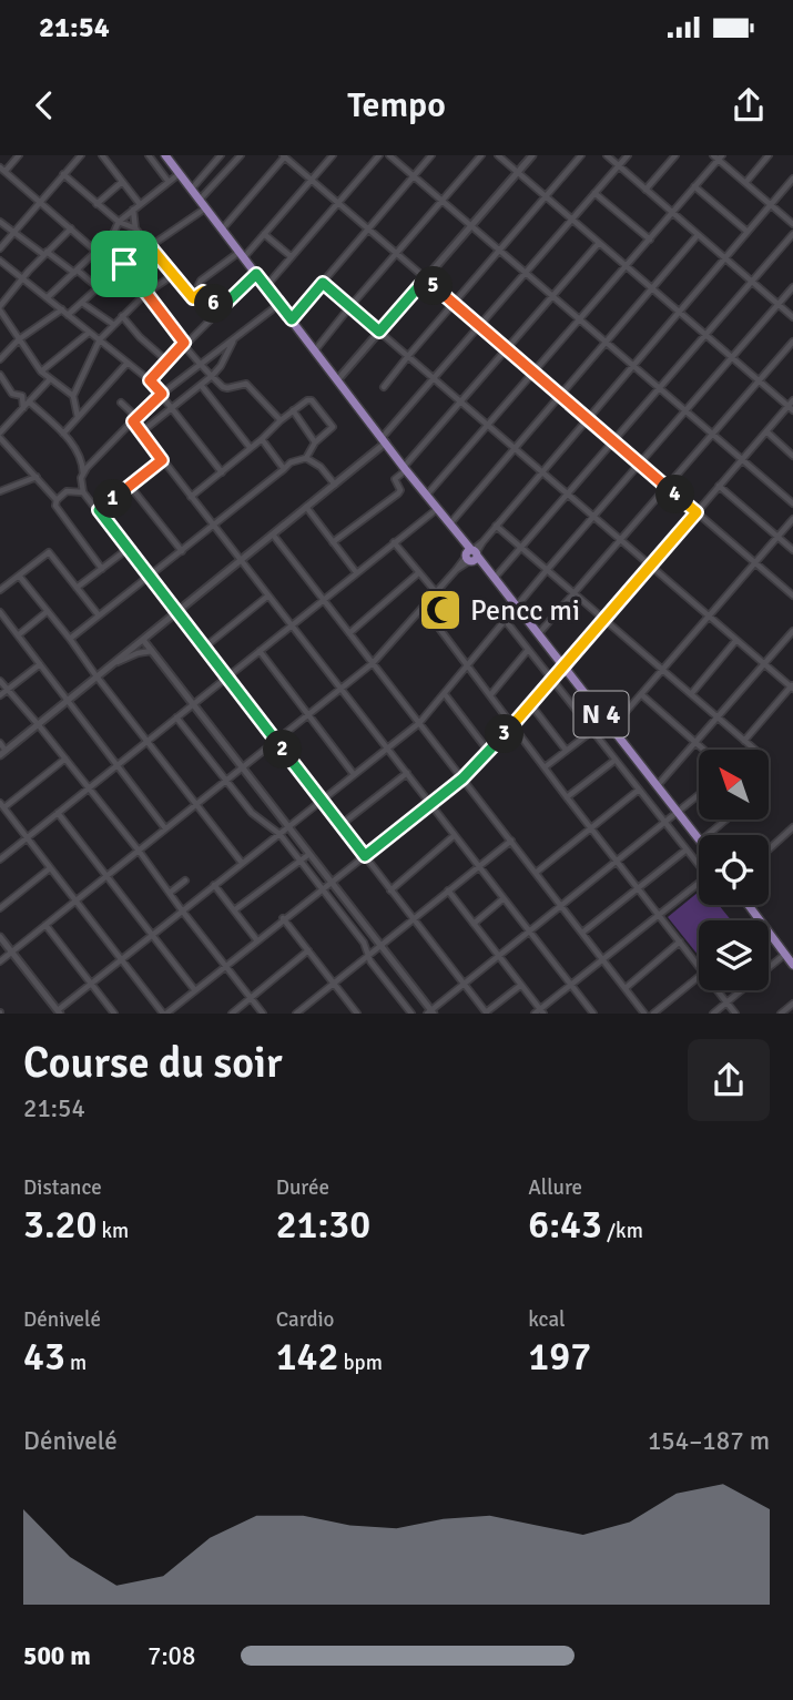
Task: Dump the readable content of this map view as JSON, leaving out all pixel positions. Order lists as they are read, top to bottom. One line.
{"streets":{"main road":["N 4"]},"places":{"mosque":["Pencc mi"]},"north":"top left","page":{"status":"21:54","header":"Tempo","pins":["5","6","4","1","3","2"],"heading":["Course du soir","21:54"],"stats":[["Distance","3.20 km"],["Durée","21:30"],["Allure","6:43 /km"],["Dénivelé","43 m"],["Cardio","142 bpm"],["kcal","197"]],"chart":["Dénivelé","154–187 m"],"list":[{"name":"500 m","note":"7:08"}]}}
